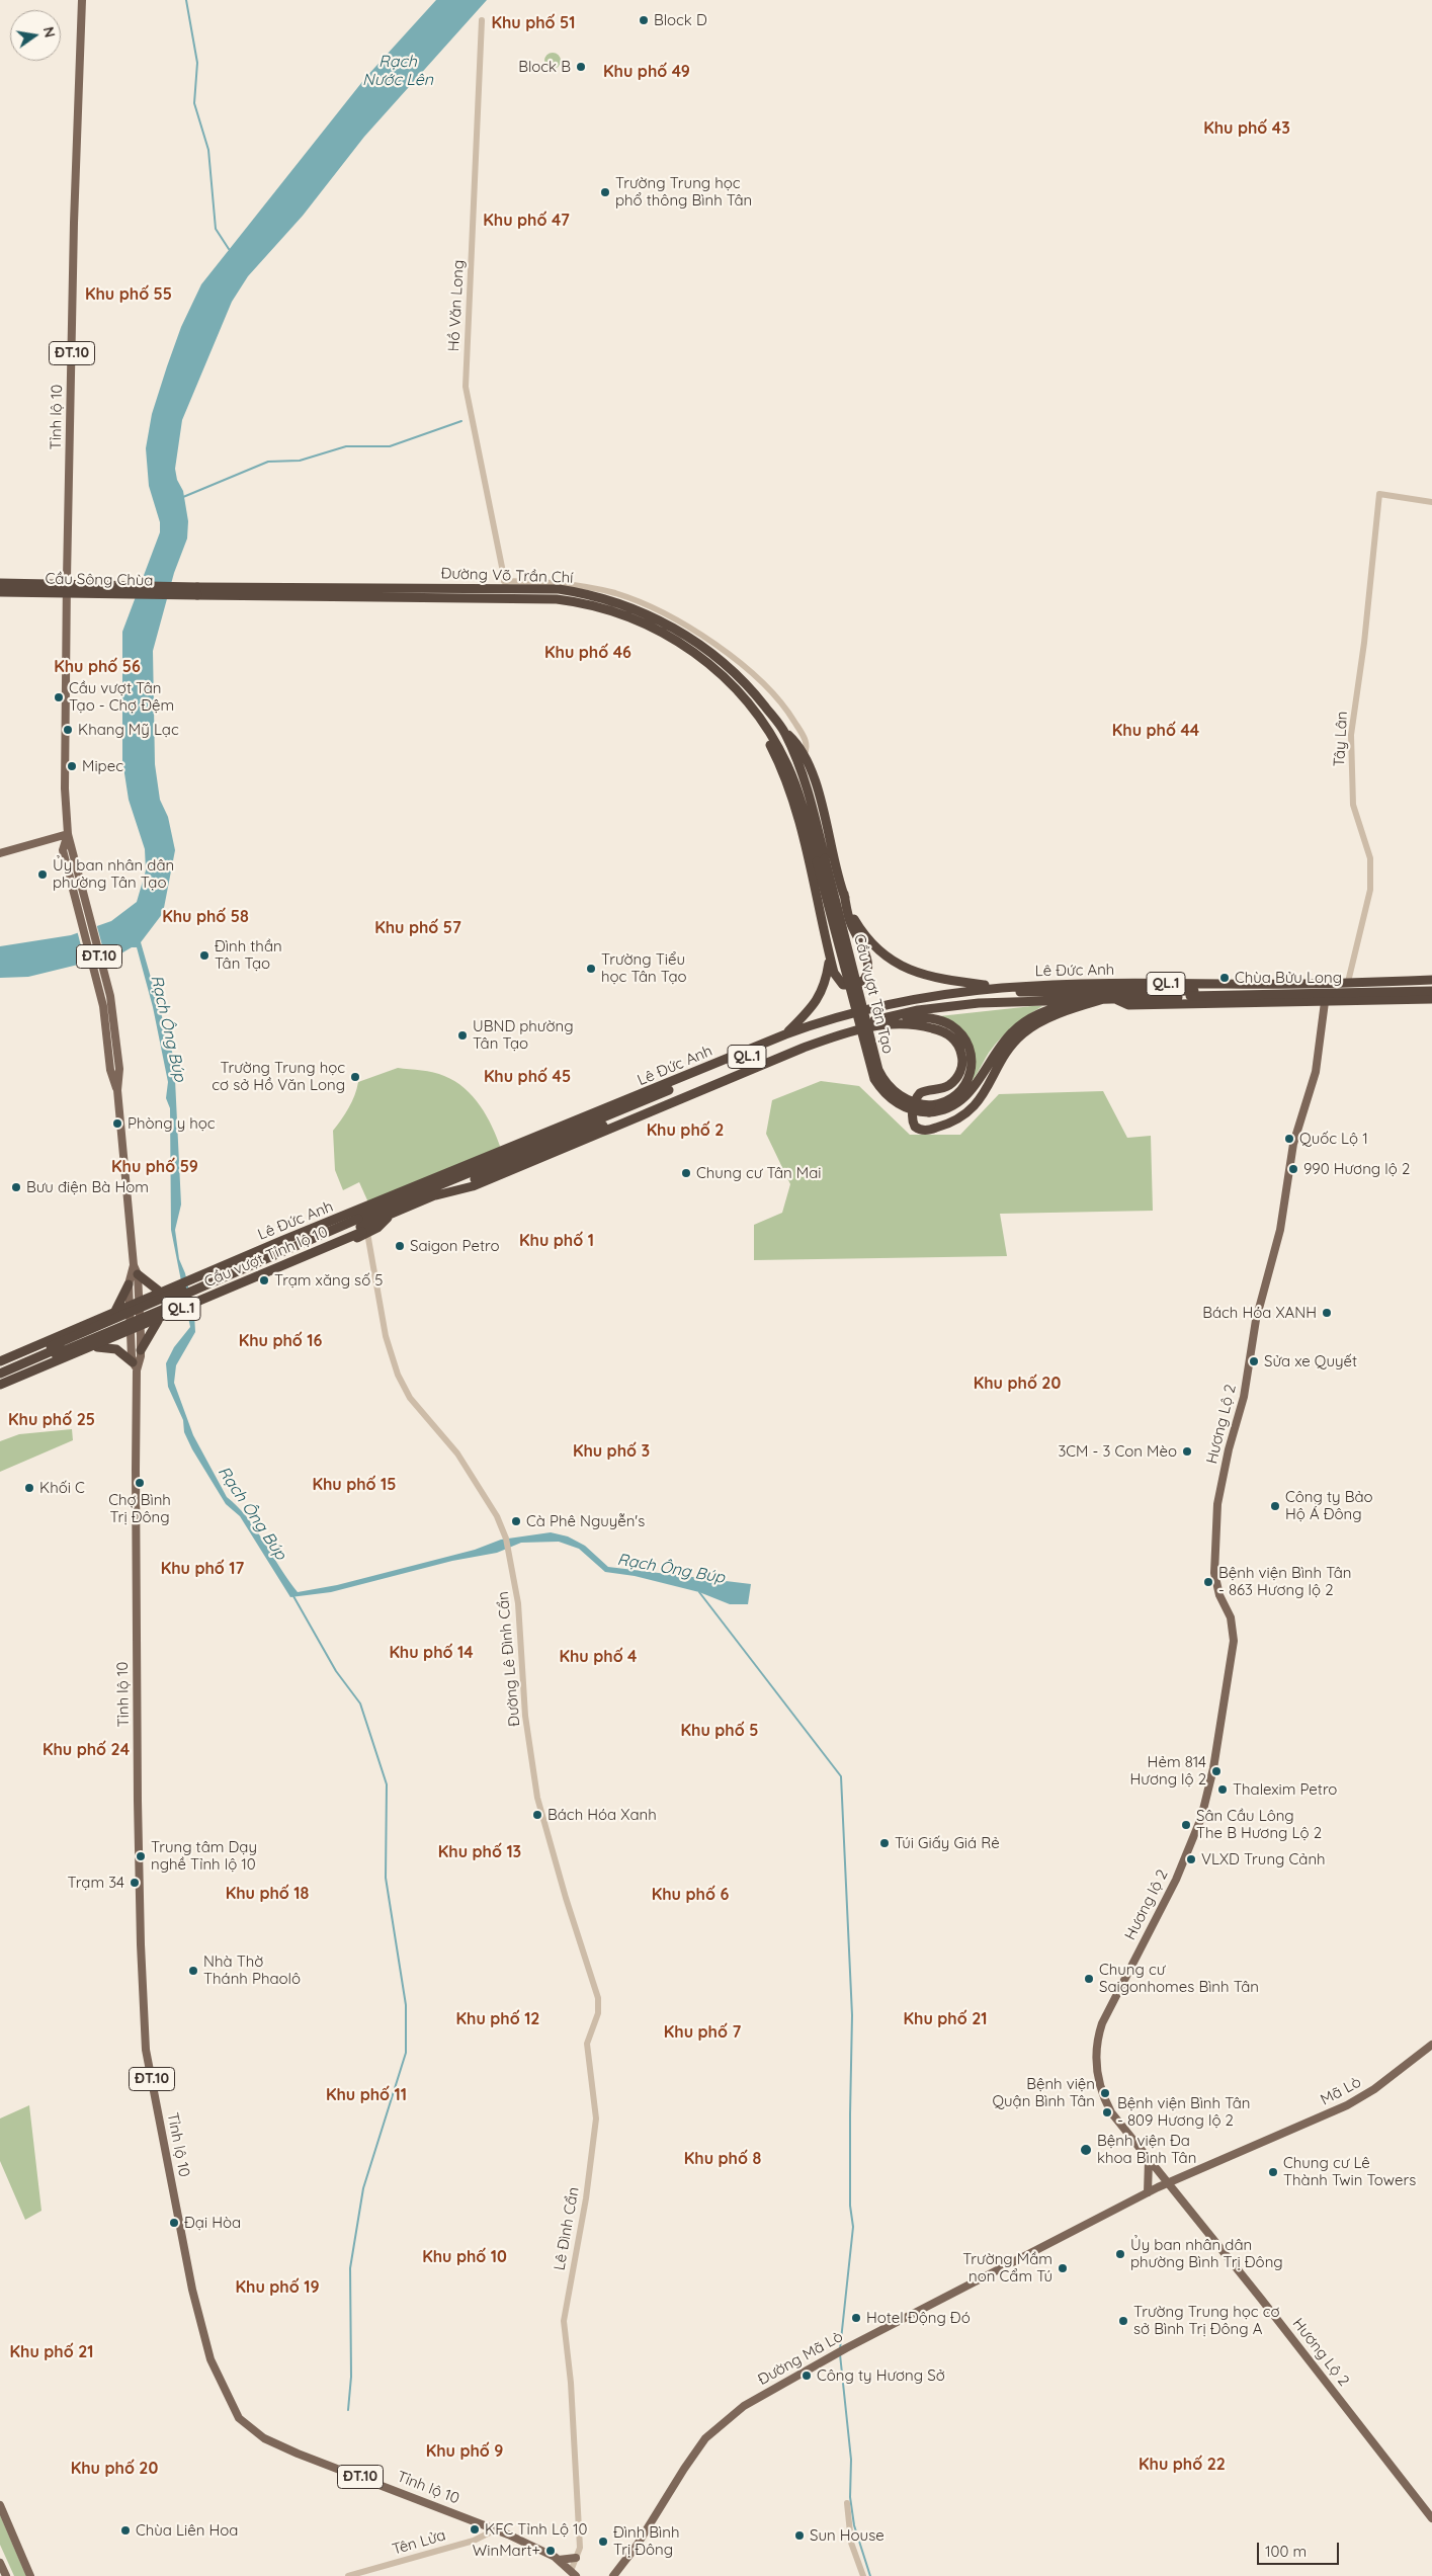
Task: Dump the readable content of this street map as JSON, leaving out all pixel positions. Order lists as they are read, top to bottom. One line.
{"streets":{"highway":["Đường Võ Trần Chí","Cầu Sông Chùa","Lê Đức Anh","QL.1","Cầu vượt Tỉnh lộ 10"],"main road":["ĐT.10","Tỉnh lộ 10","Hương Lộ 2","Hương lộ 2","Mã Lò","Đường Mã Lò"],"street":["Hồ Văn Long","Tây Lân","Đường Lê Đình Cẩn","Lê Đình Cẩn","Tên Lửa"]},"crossings":[["Hồ Văn Long","Đường Võ Trần Chí"],["Tỉnh lộ 10","Lê Đức Anh"],["Tỉnh lộ 10","QL.1"],["Tỉnh lộ 10","Lê Đình Cẩn"],["Tỉnh lộ 10","Tên Lửa"],["Đường Võ Trần Chí","Cầu Sông Chùa"],["Tây Lân","Lê Đức Anh"],["Lê Đức Anh","QL.1"],["Lê Đức Anh","Cầu vượt Tỉnh lộ 10"],["Lê Đức Anh","Hương Lộ 2"],["Lê Đức Anh","Đường Lê Đình Cẩn"],["QL.1","Cầu vượt Tỉnh lộ 10"],["Cầu vượt Tỉnh lộ 10","Đường Lê Đình Cẩn"],["Hương Lộ 2","Hương lộ 2"],["Hương Lộ 2","Đường Mã Lò"],["Đường Lê Đình Cẩn","Lê Đình Cẩn"],["Mã Lò","Đường Mã Lò"]],"districts":["Khu phố 51","Khu phố 49","Khu phố 43","Khu phố 47","Khu phố 55","Khu phố 46","Khu phố 56","Khu phố 44","Khu phố 58","Khu phố 57","Khu phố 45","Khu phố 2","Khu phố 59","Khu phố 1","Khu phố 16","Khu phố 20","Khu phố 25","Khu phố 3","Khu phố 15","Khu phố 17","Khu phố 14","Khu phố 4","Khu phố 5","Khu phố 24","Khu phố 13","Khu phố 18","Khu phố 6","Khu phố 12","Khu phố 21","Khu phố 7","Khu phố 11","Khu phố 8","Khu phố 10","Khu phố 19","Khu phố 21","Khu phố 9","Khu phố 22","Khu phố 20"],"water":["Rạch Nước Lên","Rạch Ông Búp"],"places":["Block D","Block B","Trường Trung học phổ thông Bình Tân","Cầu vượt Tân Tạo - Chợ Đệm","Khang Mỹ Lạc","Mipec","Ủy ban nhân dân phường Tân Tạo","Đình thần Tân Tạo","Trường Tiểu học Tân Tạo","Chùa Bửu Long","UBND phường Tân Tạo","Trường Trung học cơ sở Hồ Văn Long","Phòng y học","Quốc Lộ 1","990 Hương lộ 2","Chung cư Tân Mai","Bưu điện Bà Hom","Saigon Petro","Trạm xăng số 5","Bách Hóa XANH","Sửa xe Quyết","3CM - 3 Con Mèo","Chợ Bình Trị Đông","Khối C","Công ty Bảo Hộ Á Đông","Cà Phê Nguyễn's","Bệnh viện Bình Tân - 863 Hương lộ 2","Hẻm 814 Hương lộ 2","Thalexim Petro","Bách Hóa Xanh","Sân Cầu Lông The B Hương Lộ 2","Túi Giấy Giá Rẻ","Trung tâm Dạy nghề Tỉnh lộ 10","VLXD Trung Cảnh","Trạm 34","Nhà Thờ Thánh Phaolô","Chung cư Saigonhomes Bình Tân","Bệnh viện Quận Bình Tân","Bệnh viện Bình Tân - 809 Hương lộ 2","Bệnh viện Đa khoa Bình Tân","Chung cư Lê Thành Twin Towers","Đại Hòa","Ủy ban nhân dân phường Bình Trị Đông","Trường Mầm non Cẩm Tú","Hotel Động Đó","Trường Trung học cơ sở Bình Trị Đông A","Công ty Hương Sở","KFC Tỉnh Lộ 10","Chùa Liên Hoa","Sun House","Đình Bình Trị Đông","WinMart+"],"scale_bar":"100 m","north":"right"}
